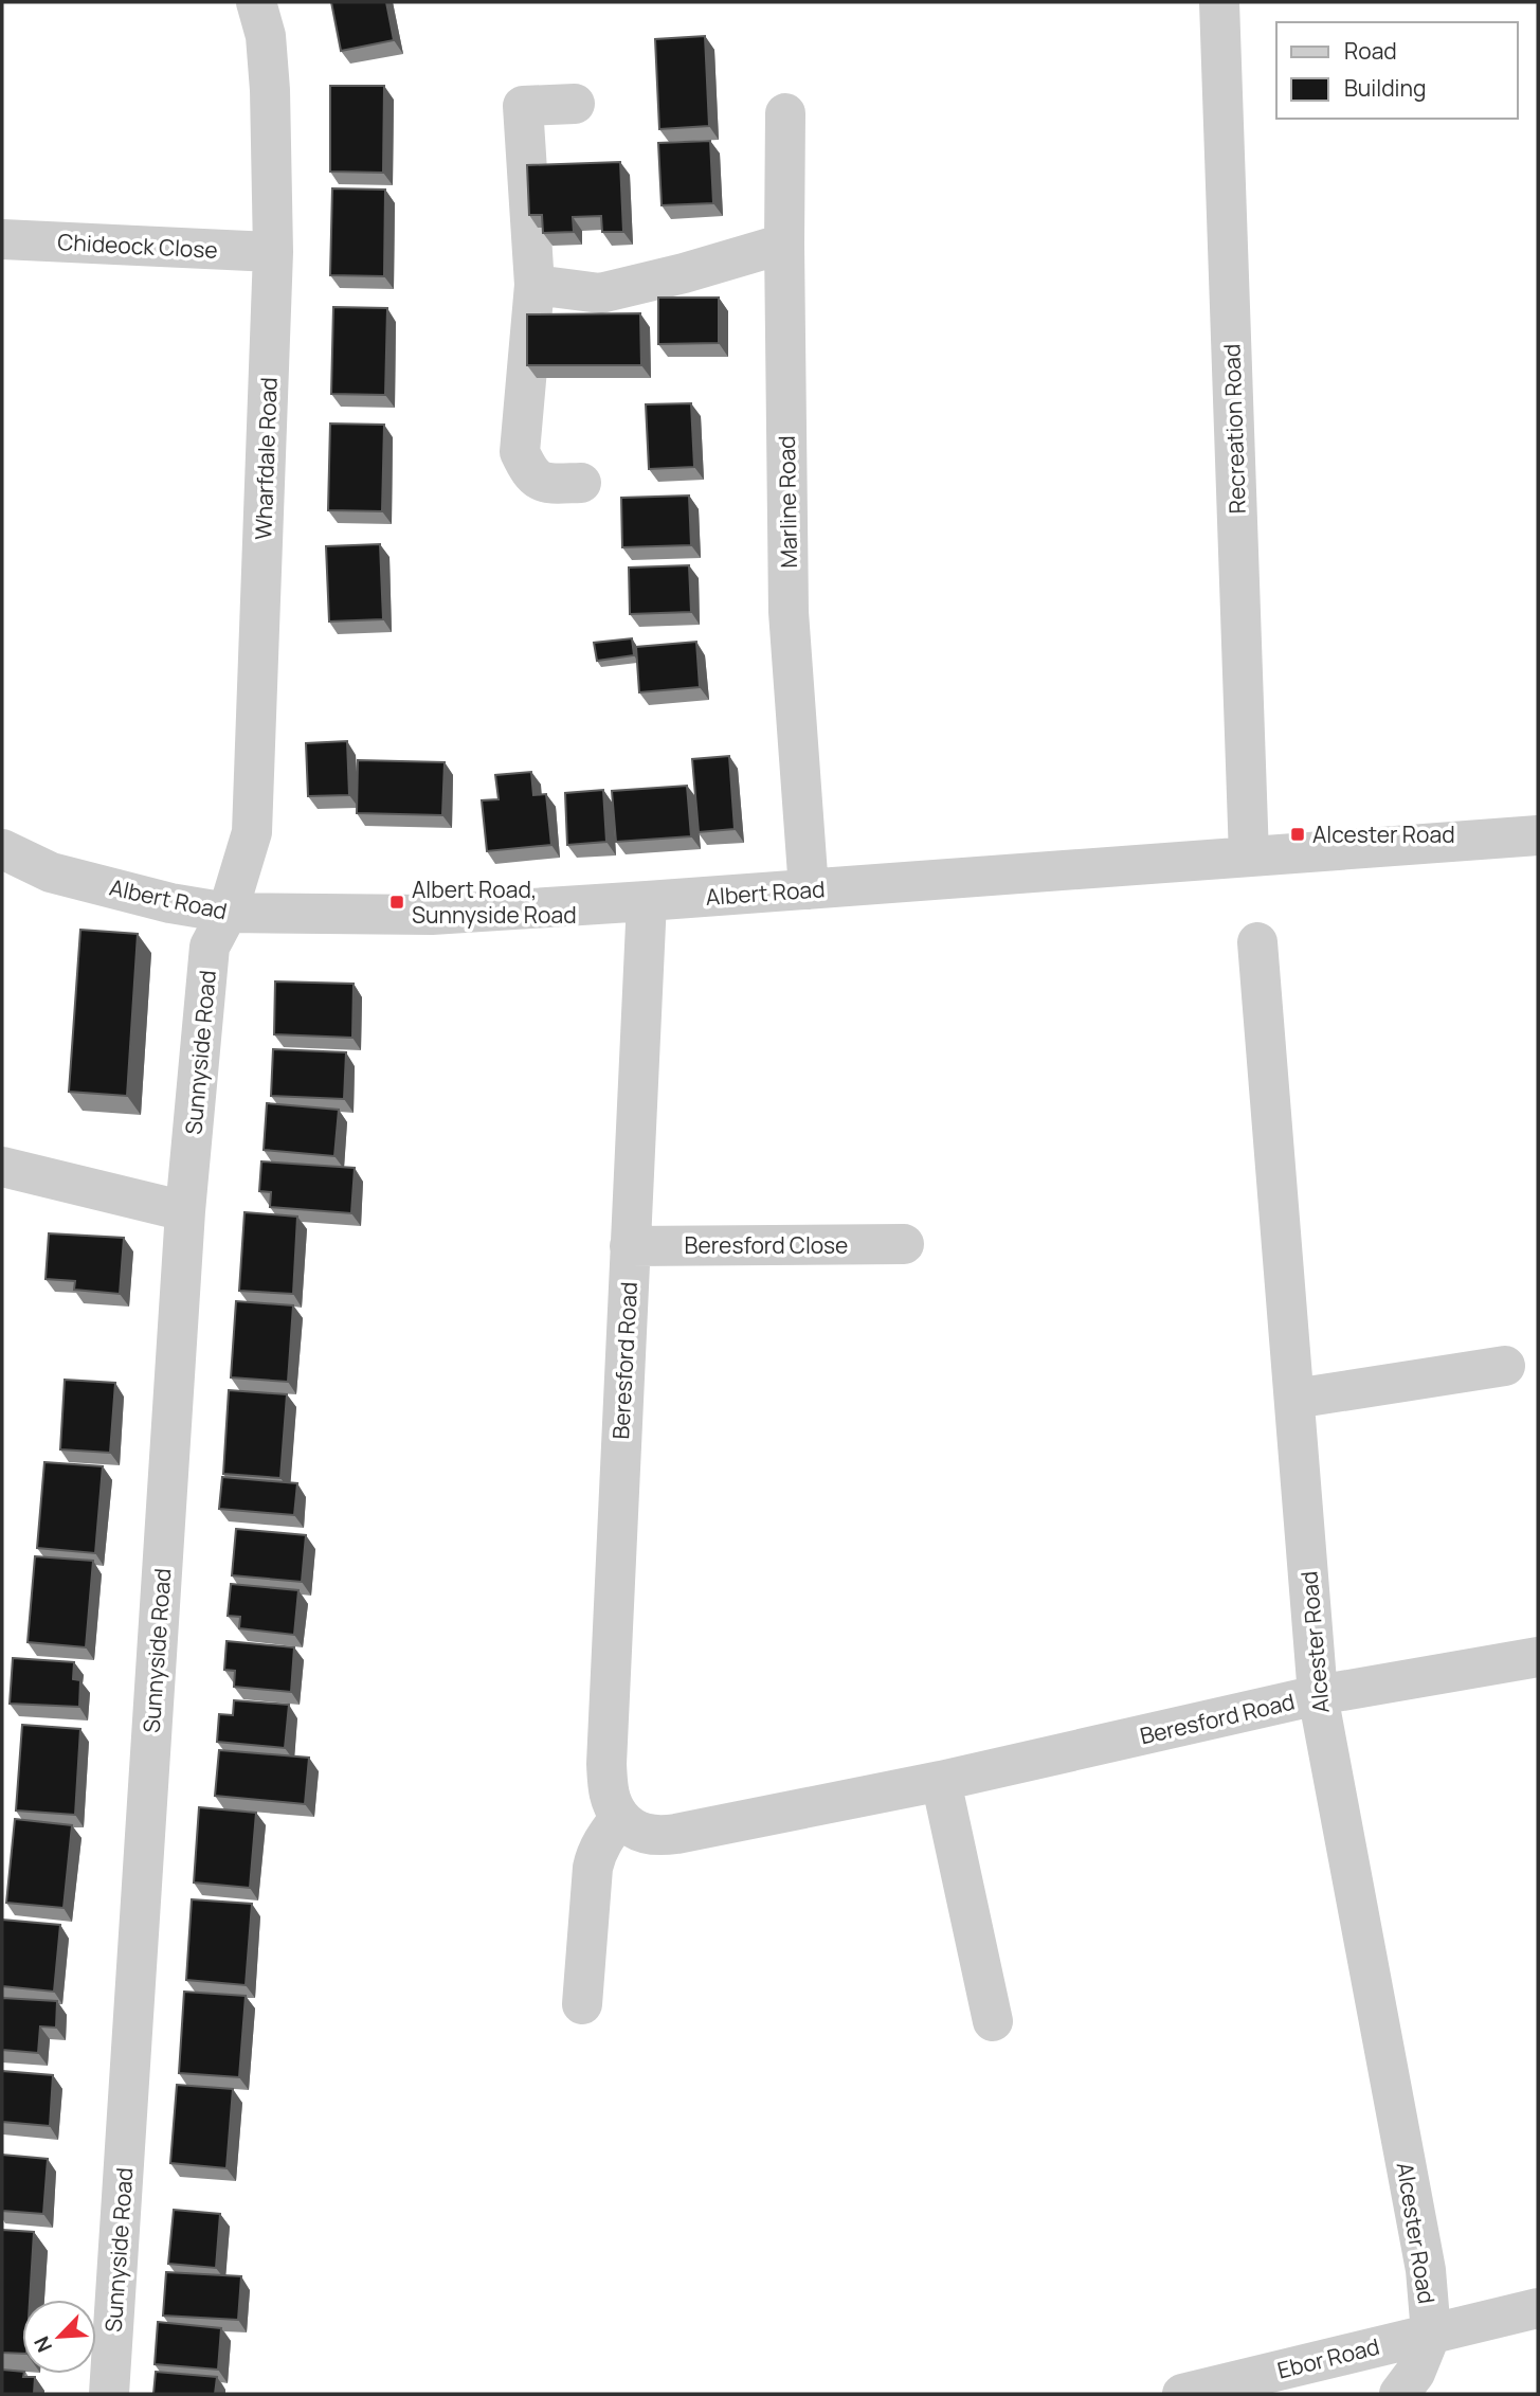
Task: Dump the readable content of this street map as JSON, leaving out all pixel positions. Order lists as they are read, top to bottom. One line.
{"streets":{"street":["Chideock Close","Recreation Road","Wharfdale Road","Marline Road","Albert Road","Sunnyside Road","Beresford Close","Beresford Road","Alcester Road","Ebor Road"]},"crossings":[["Chideock Close","Wharfdale Road"],["Recreation Road","Albert Road"],["Wharfdale Road","Albert Road"],["Wharfdale Road","Sunnyside Road"],["Marline Road","Albert Road"],["Albert Road","Sunnyside Road"],["Albert Road","Beresford Road"],["Beresford Close","Beresford Road"],["Beresford Road","Alcester Road"],["Alcester Road","Ebor Road"]],"places":{"transit":["Alcester Road","Albert Road, Sunnyside Road"]},"legend":["Road","Building"],"north":"bottom left"}
